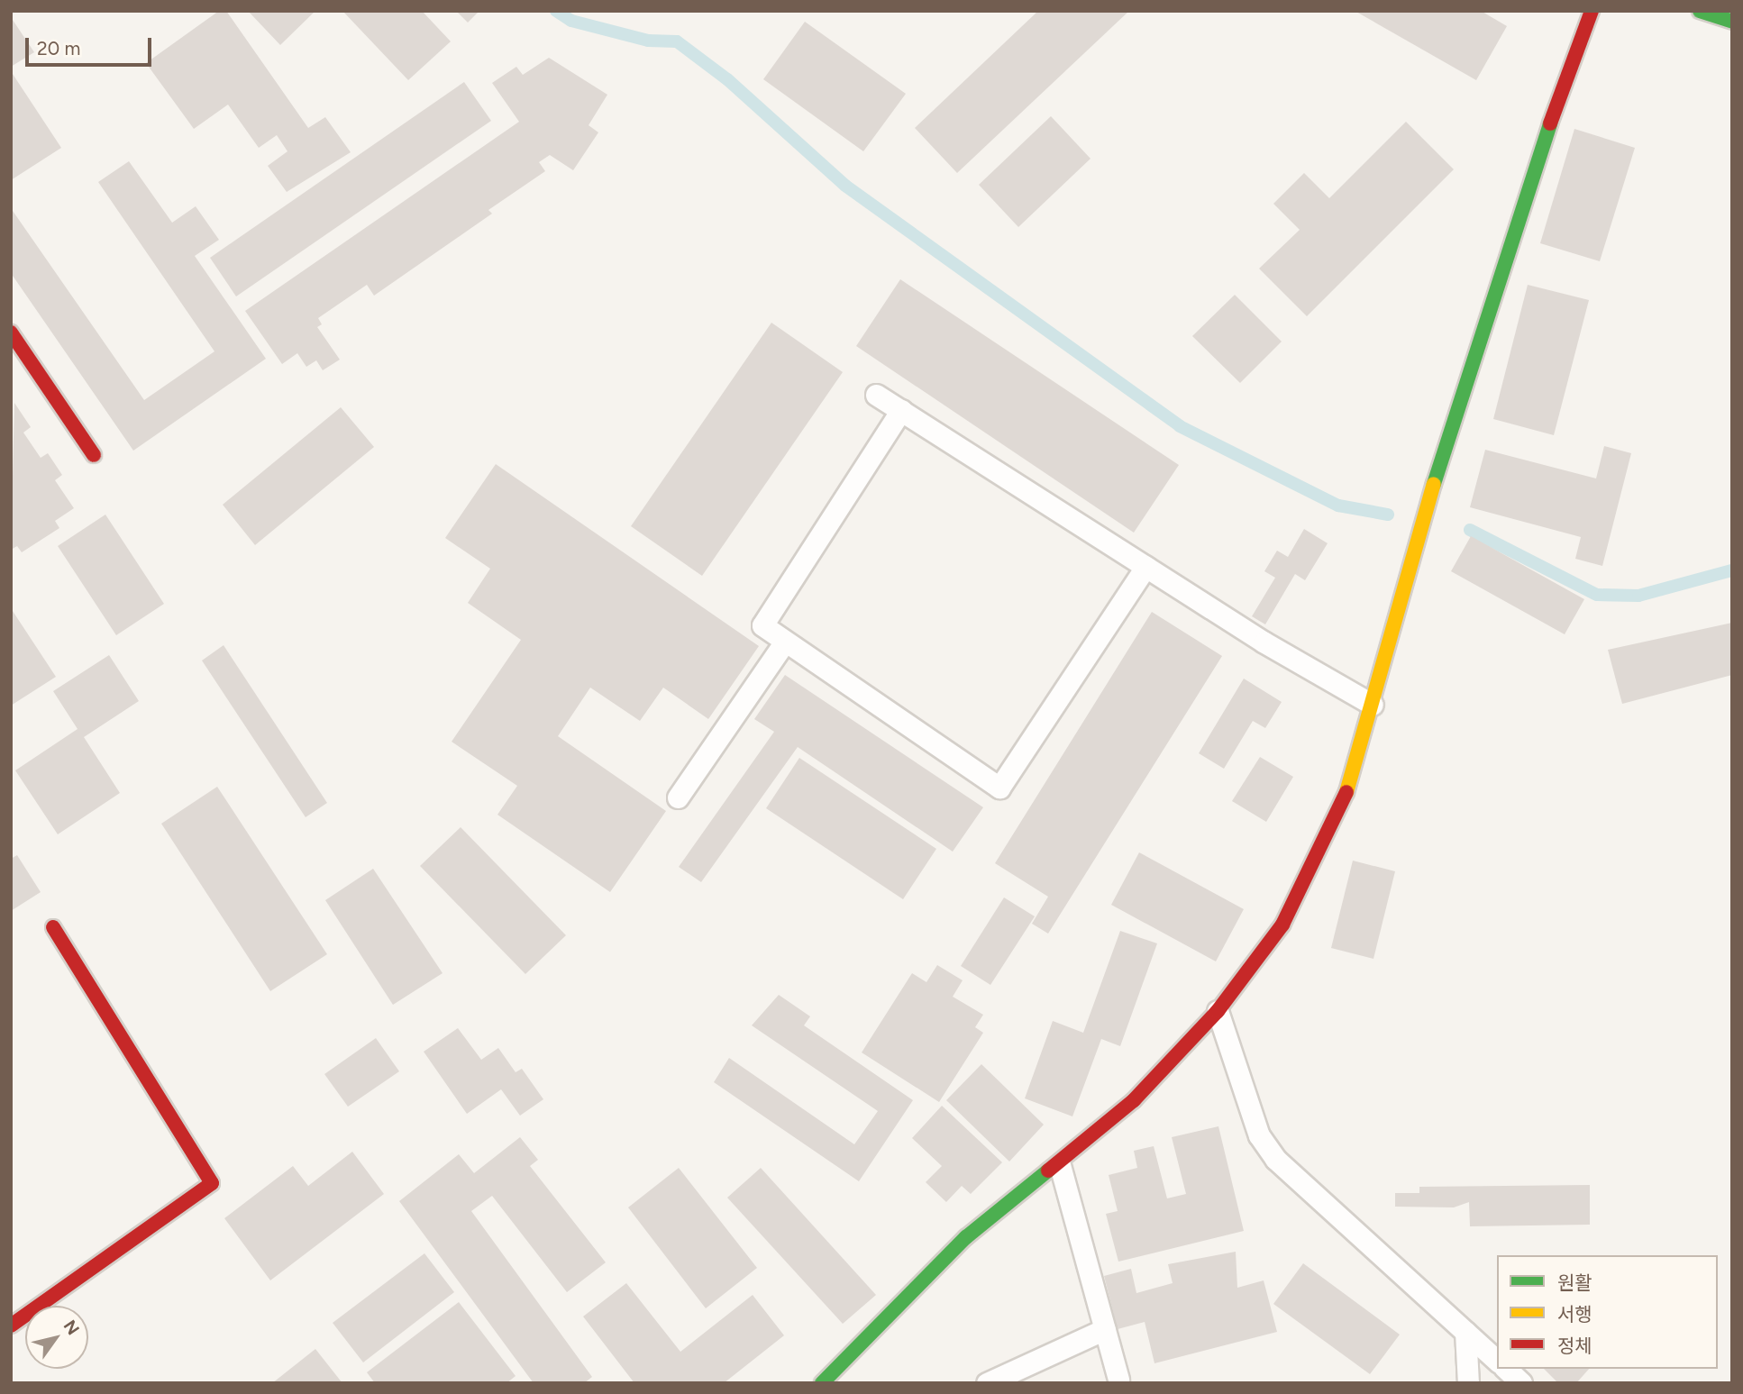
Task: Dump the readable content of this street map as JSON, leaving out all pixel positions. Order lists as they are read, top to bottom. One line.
{"legend":["원활","서행","정체"],"scale_bar":"20 m","north":"top right"}
